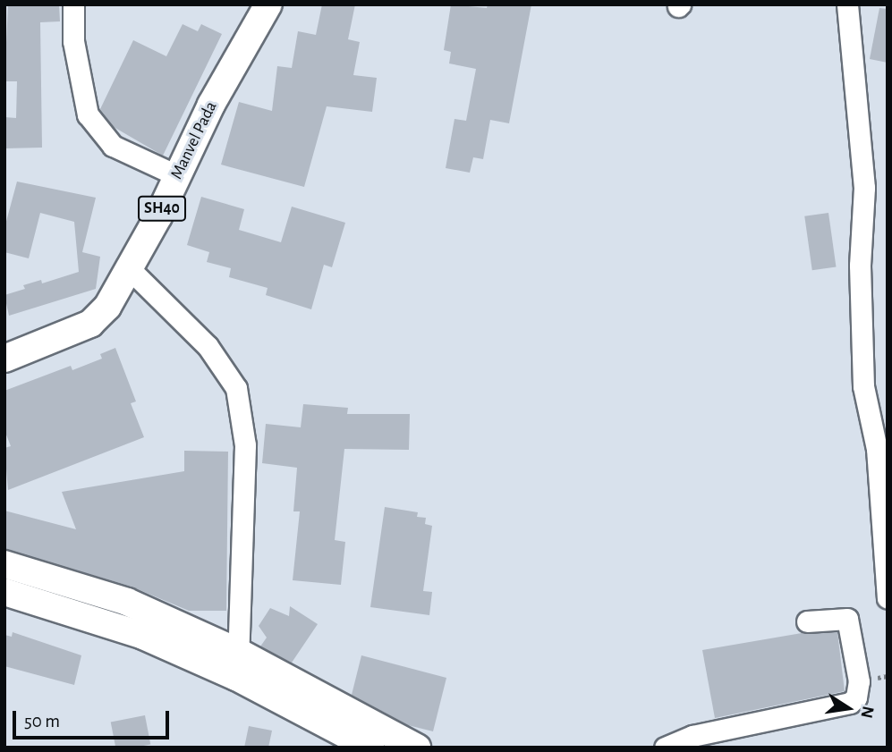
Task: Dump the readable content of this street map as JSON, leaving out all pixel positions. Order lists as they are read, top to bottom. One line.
{"streets":{"main road":["Manvel Pada","SH40"]},"scale_bar":"50 m","north":"right"}
